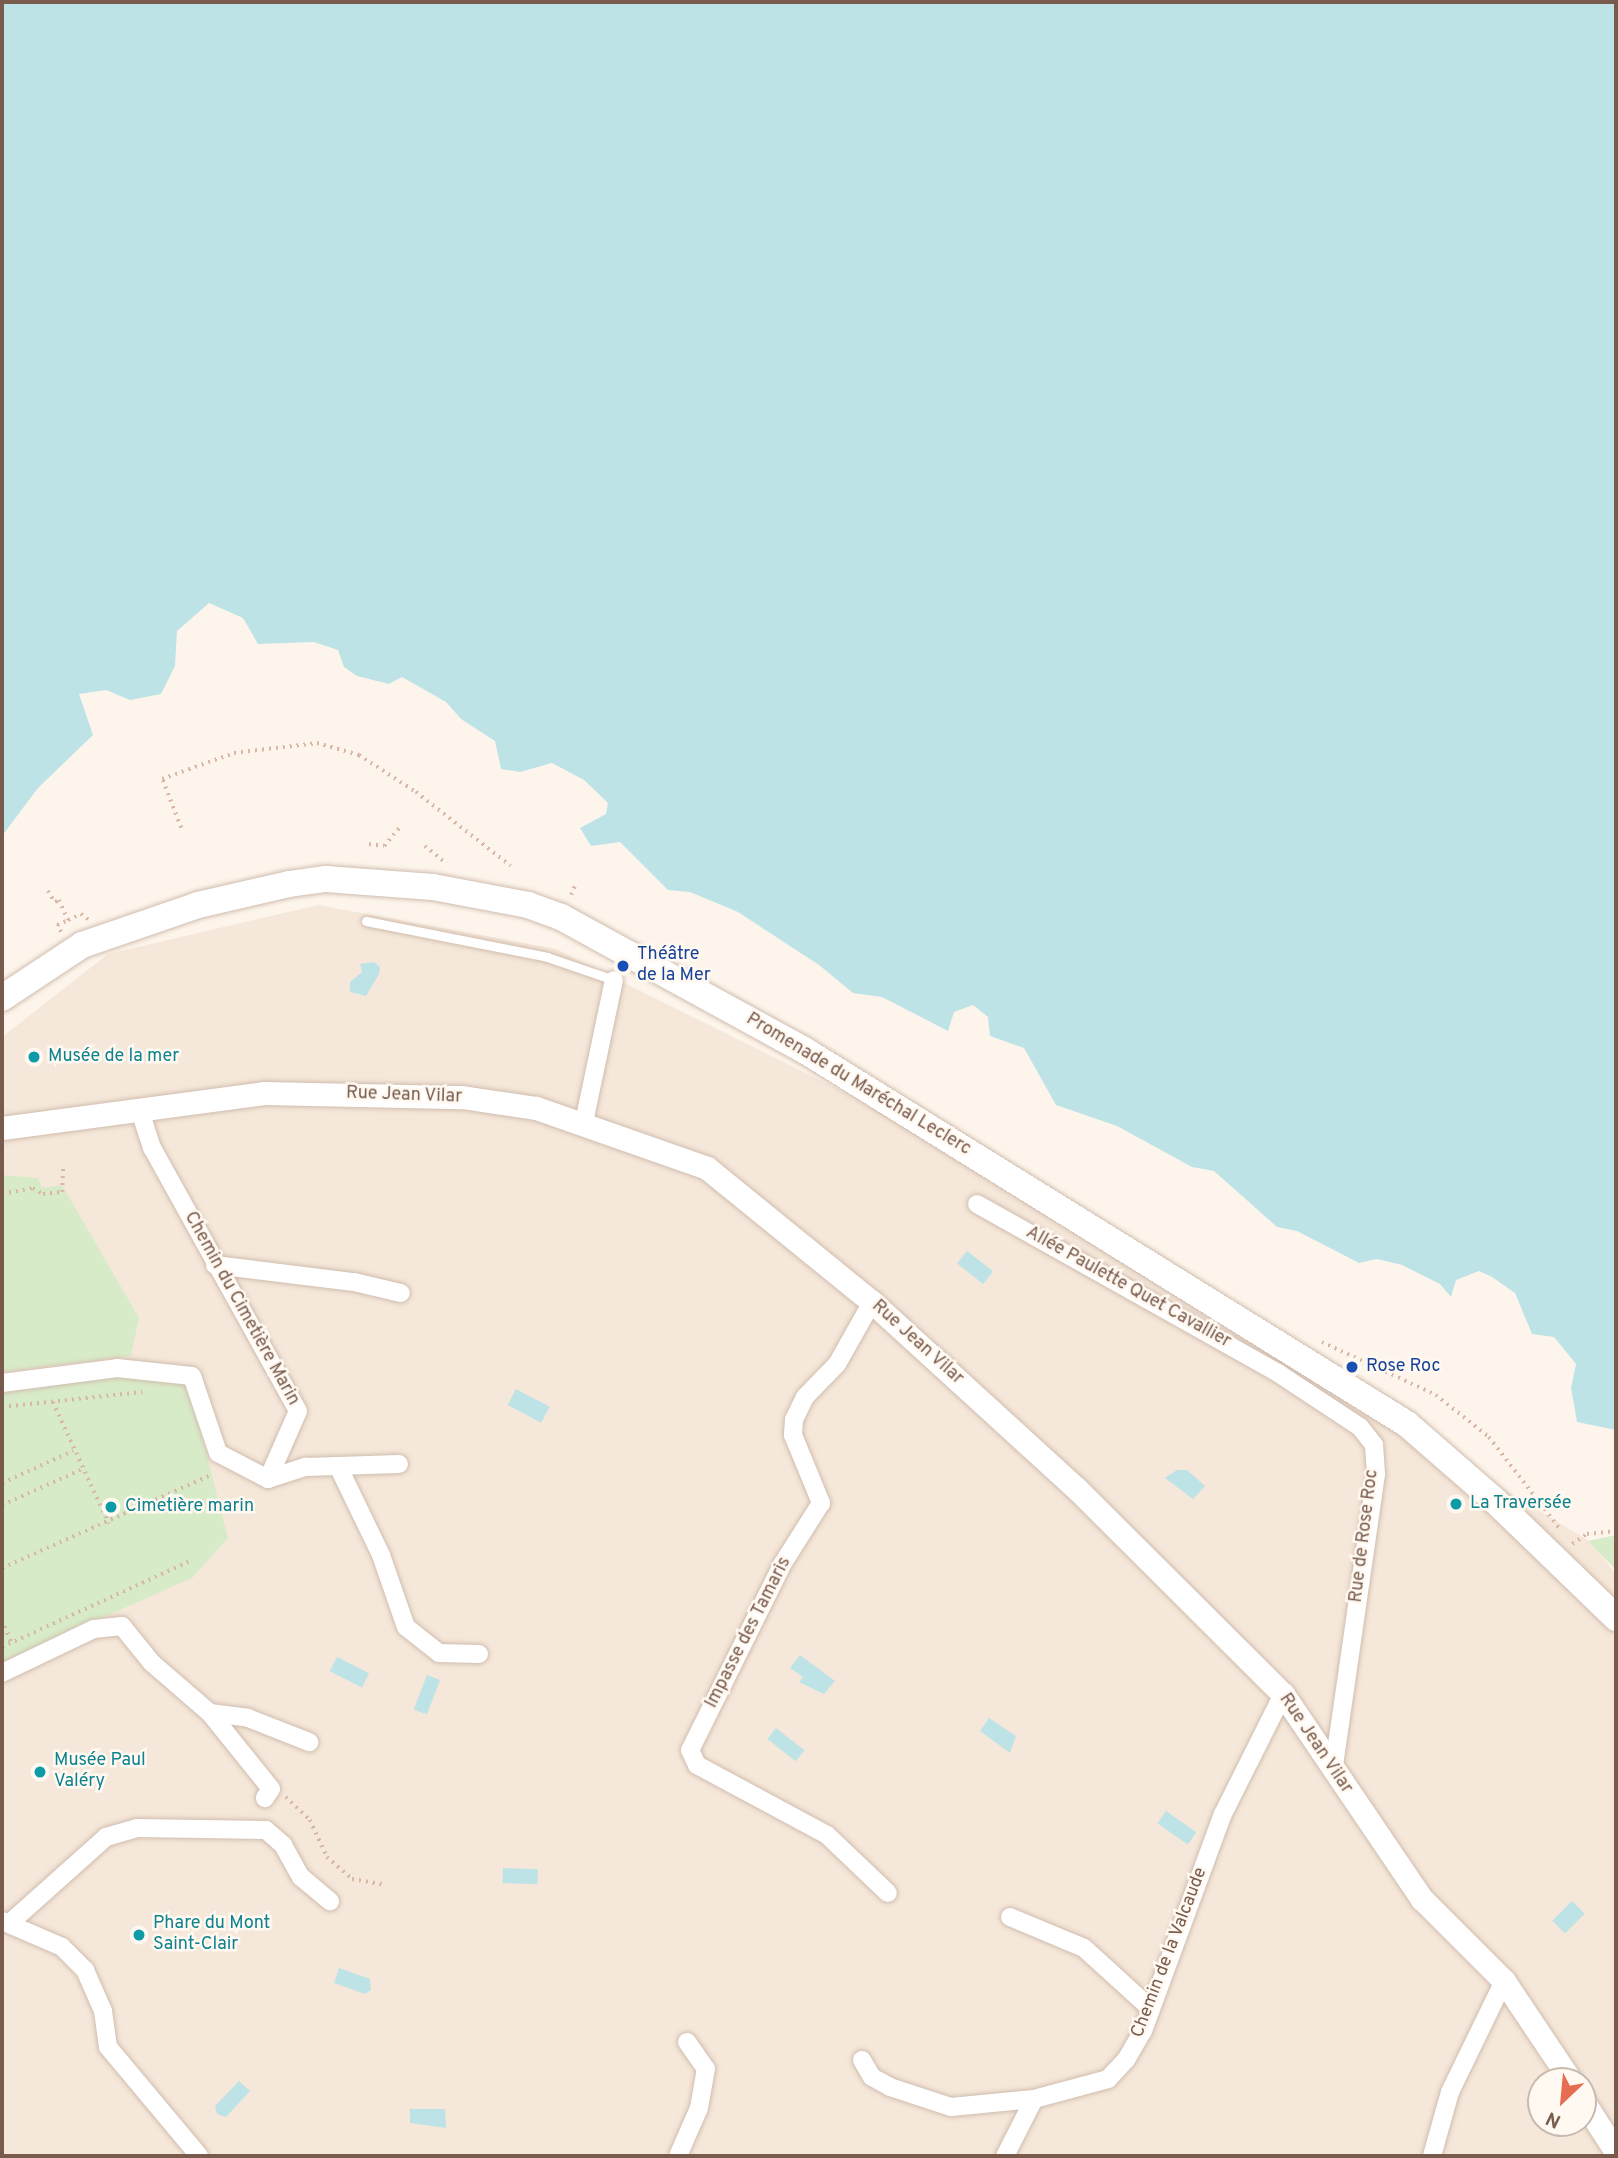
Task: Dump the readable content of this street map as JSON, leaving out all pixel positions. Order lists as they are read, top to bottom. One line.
{"streets":{"main road":["Promenade du Maréchal Leclerc"],"street":["Rue Jean Vilar","Allée Paulette Quet Cavallier","Chemin du Cimetière Marin","Rue de Rose Roc","Impasse des Tamaris","Chemin de la Valcaude"]},"crossings":[["Rue Jean Vilar","Chemin du Cimetière Marin"],["Rue Jean Vilar","Rue de Rose Roc"],["Rue Jean Vilar","Impasse des Tamaris"],["Rue Jean Vilar","Chemin de la Valcaude"],["Allée Paulette Quet Cavallier","Rue de Rose Roc"]],"places":["Théâtre de la Mer","Musée de la mer","Rose Roc","La Traversée","Cimetière marin","Musée Paul Valéry","Phare du Mont Saint-Clair"],"north":"bottom left"}
